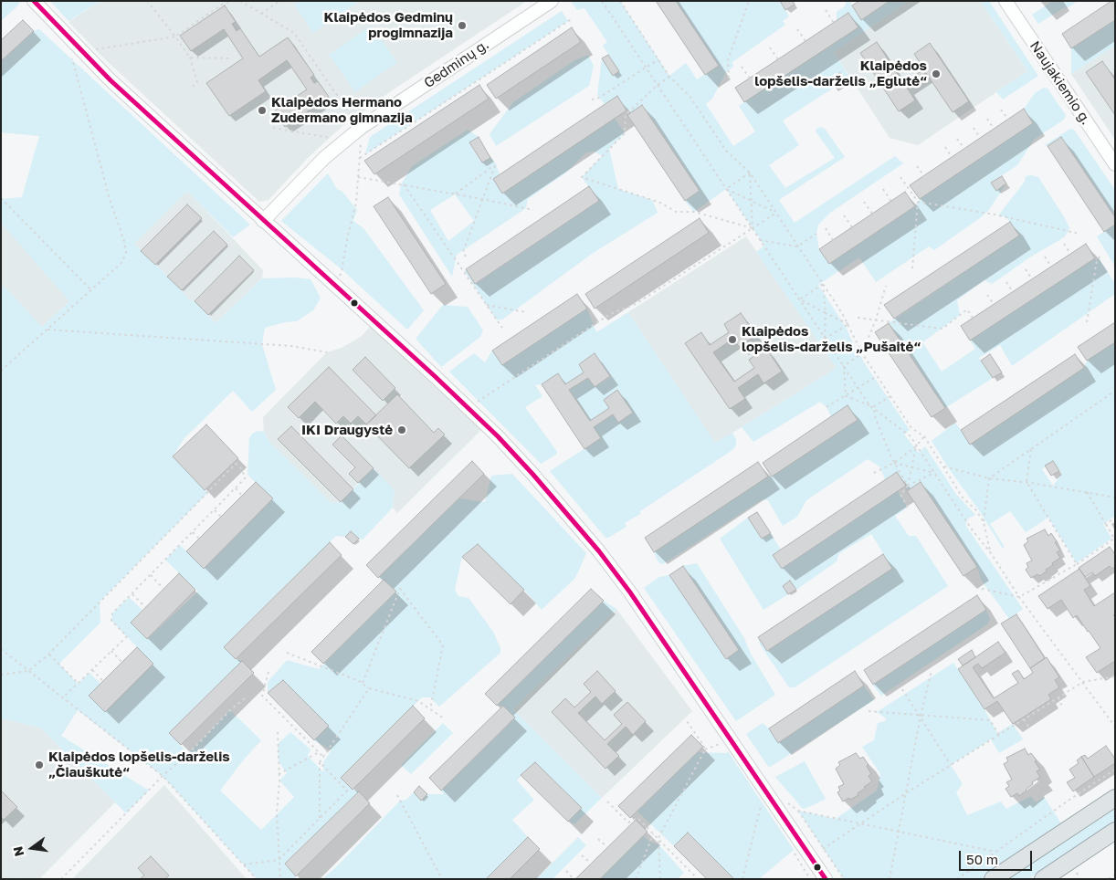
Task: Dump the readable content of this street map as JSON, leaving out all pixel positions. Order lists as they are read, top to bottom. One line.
{"streets":{"street":["Gedminų g.","Naujakiemio g."]},"places":["Klaipėdos Gedminų progimnazija","Klaipėdos lopšelis-darželis „Eglutė“","Klaipėdos Hermano Zudermano gimnazija","Klaipėdos lopšelis-darželis „Pušaitė“","IKI Draugystė","Klaipėdos lopšelis-darželis „Čiauškutė“"],"scale_bar":"50 m","north":"left"}
